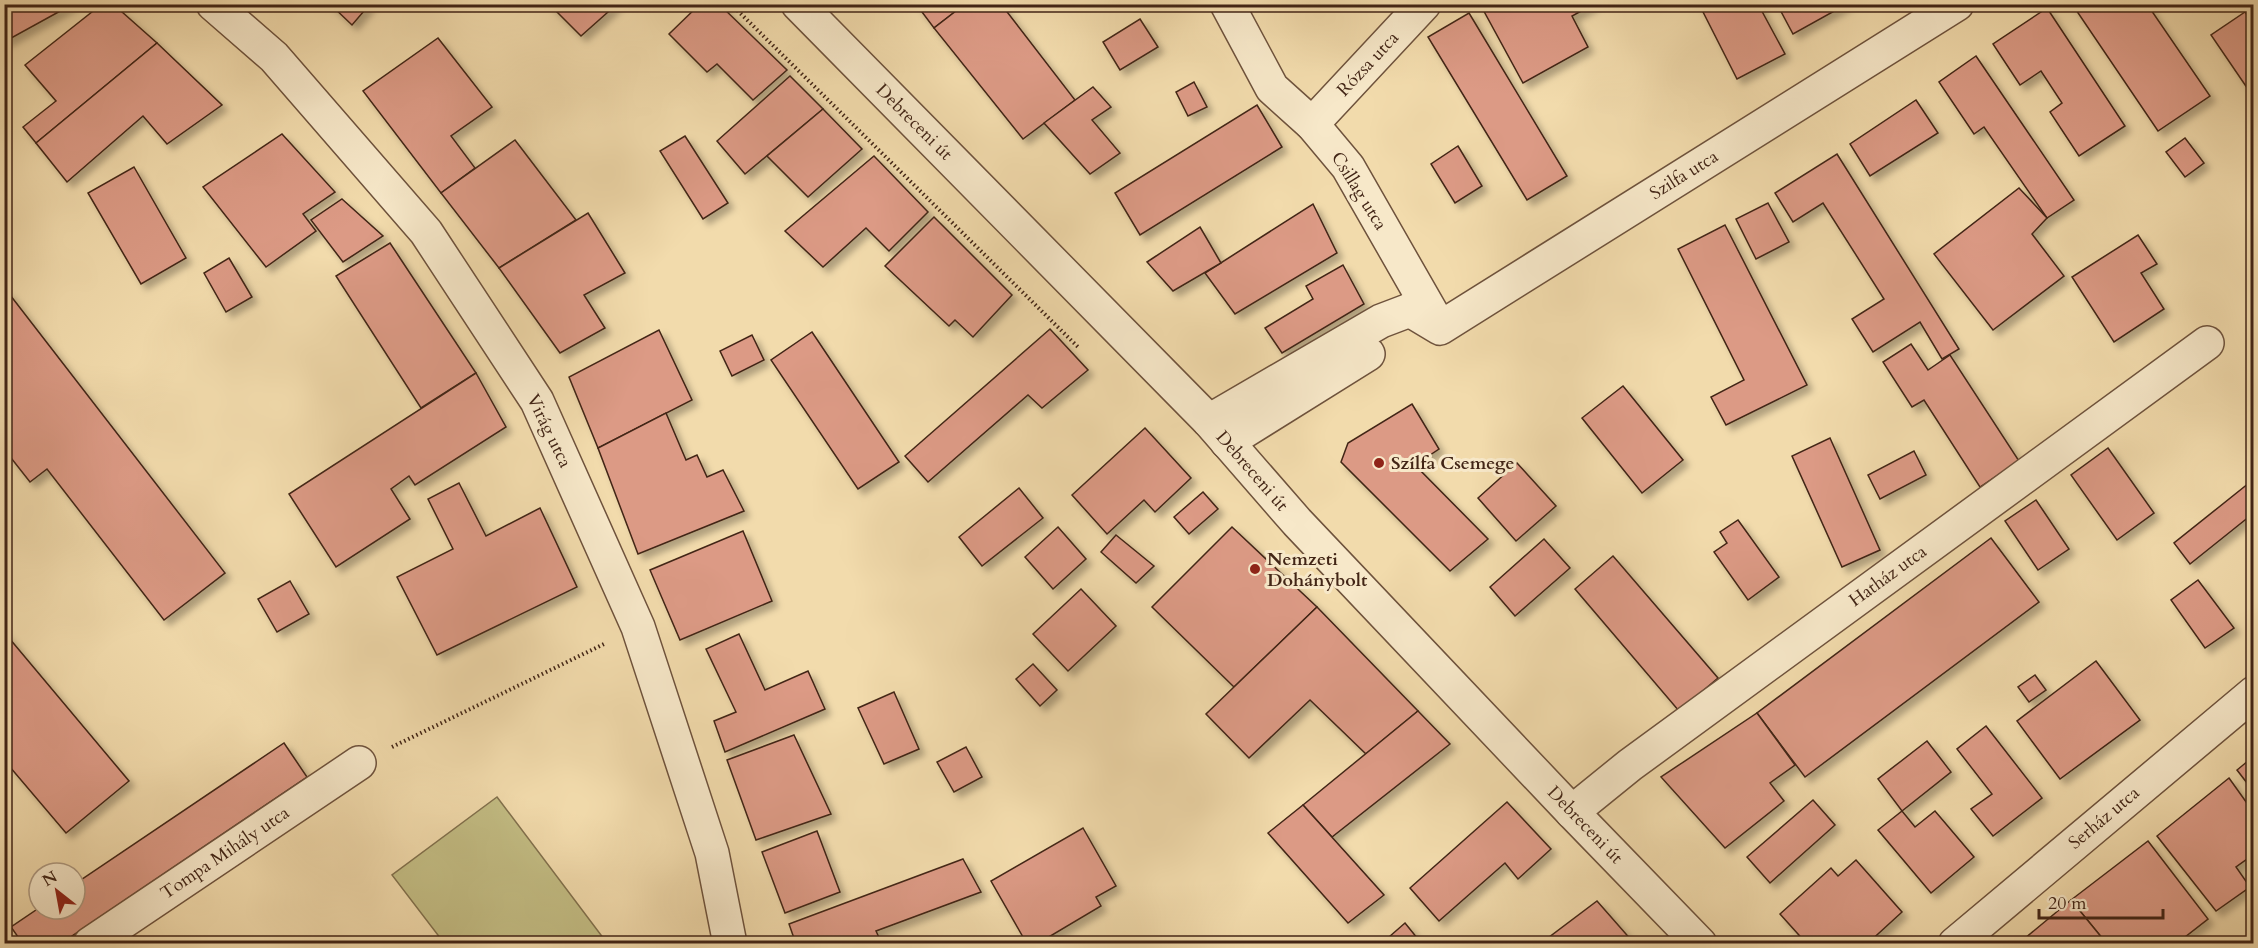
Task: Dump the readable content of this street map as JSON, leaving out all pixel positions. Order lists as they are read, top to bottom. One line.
{"streets":{"street":["Rózsa utca","Debreceni út","Szilfa utca","Csillag utca","Virág utca","Hatház utca","Serház utca","Tompa Mihály utca"]},"crossings":[["Rózsa utca","Csillag utca"],["Debreceni út","Hatház utca"],["Szilfa utca","Csillag utca"]],"places":["Szílfa Csemege","Nemzeti Dohánybolt"],"scale_bar":"20 m","north":"top left"}
